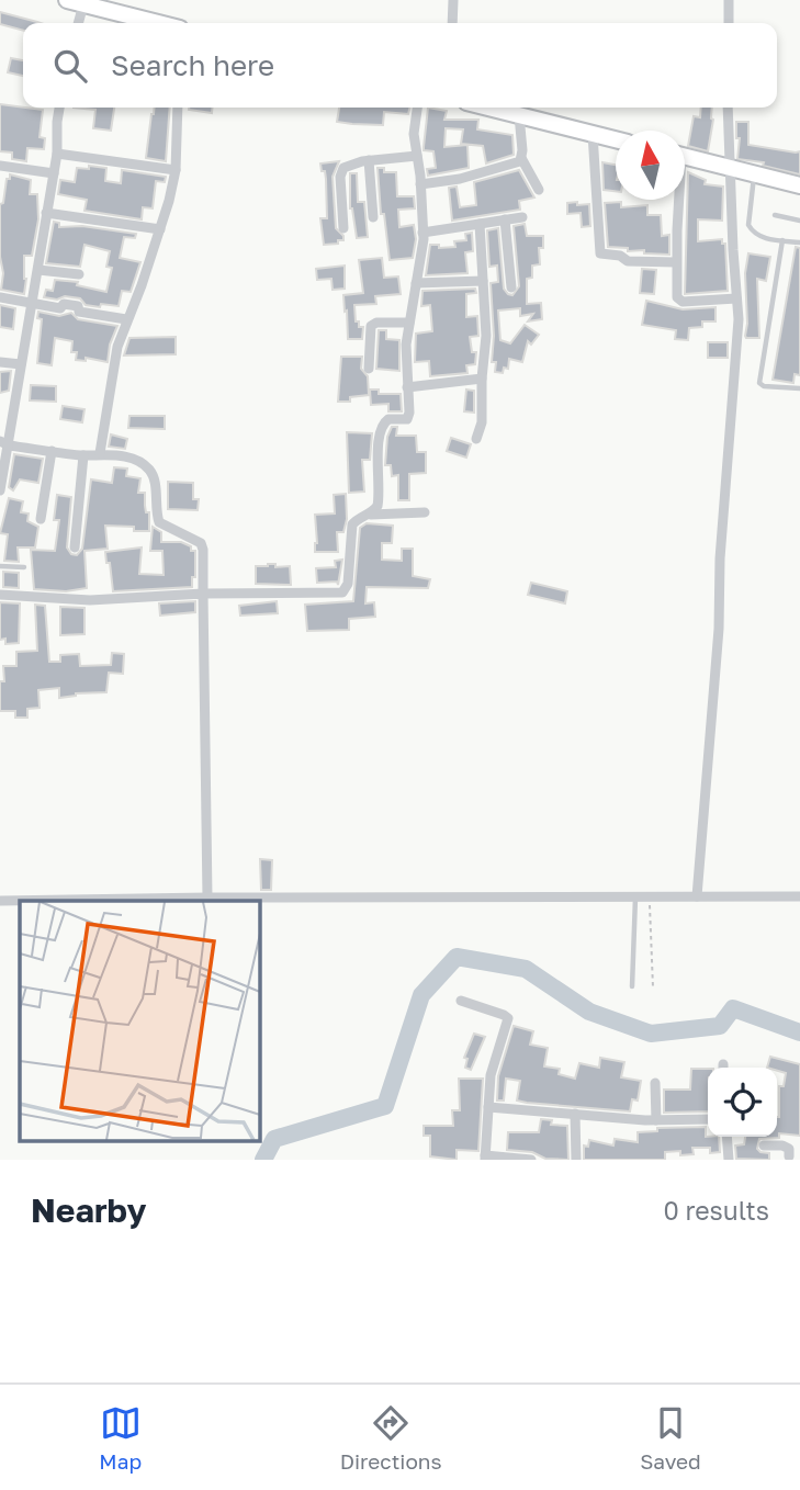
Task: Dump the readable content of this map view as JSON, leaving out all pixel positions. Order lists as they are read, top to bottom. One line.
{"north":"top","page":{"search":"Search here","heading":["Nearby","0 results"],"nav":["Map","Directions","Saved"]}}
